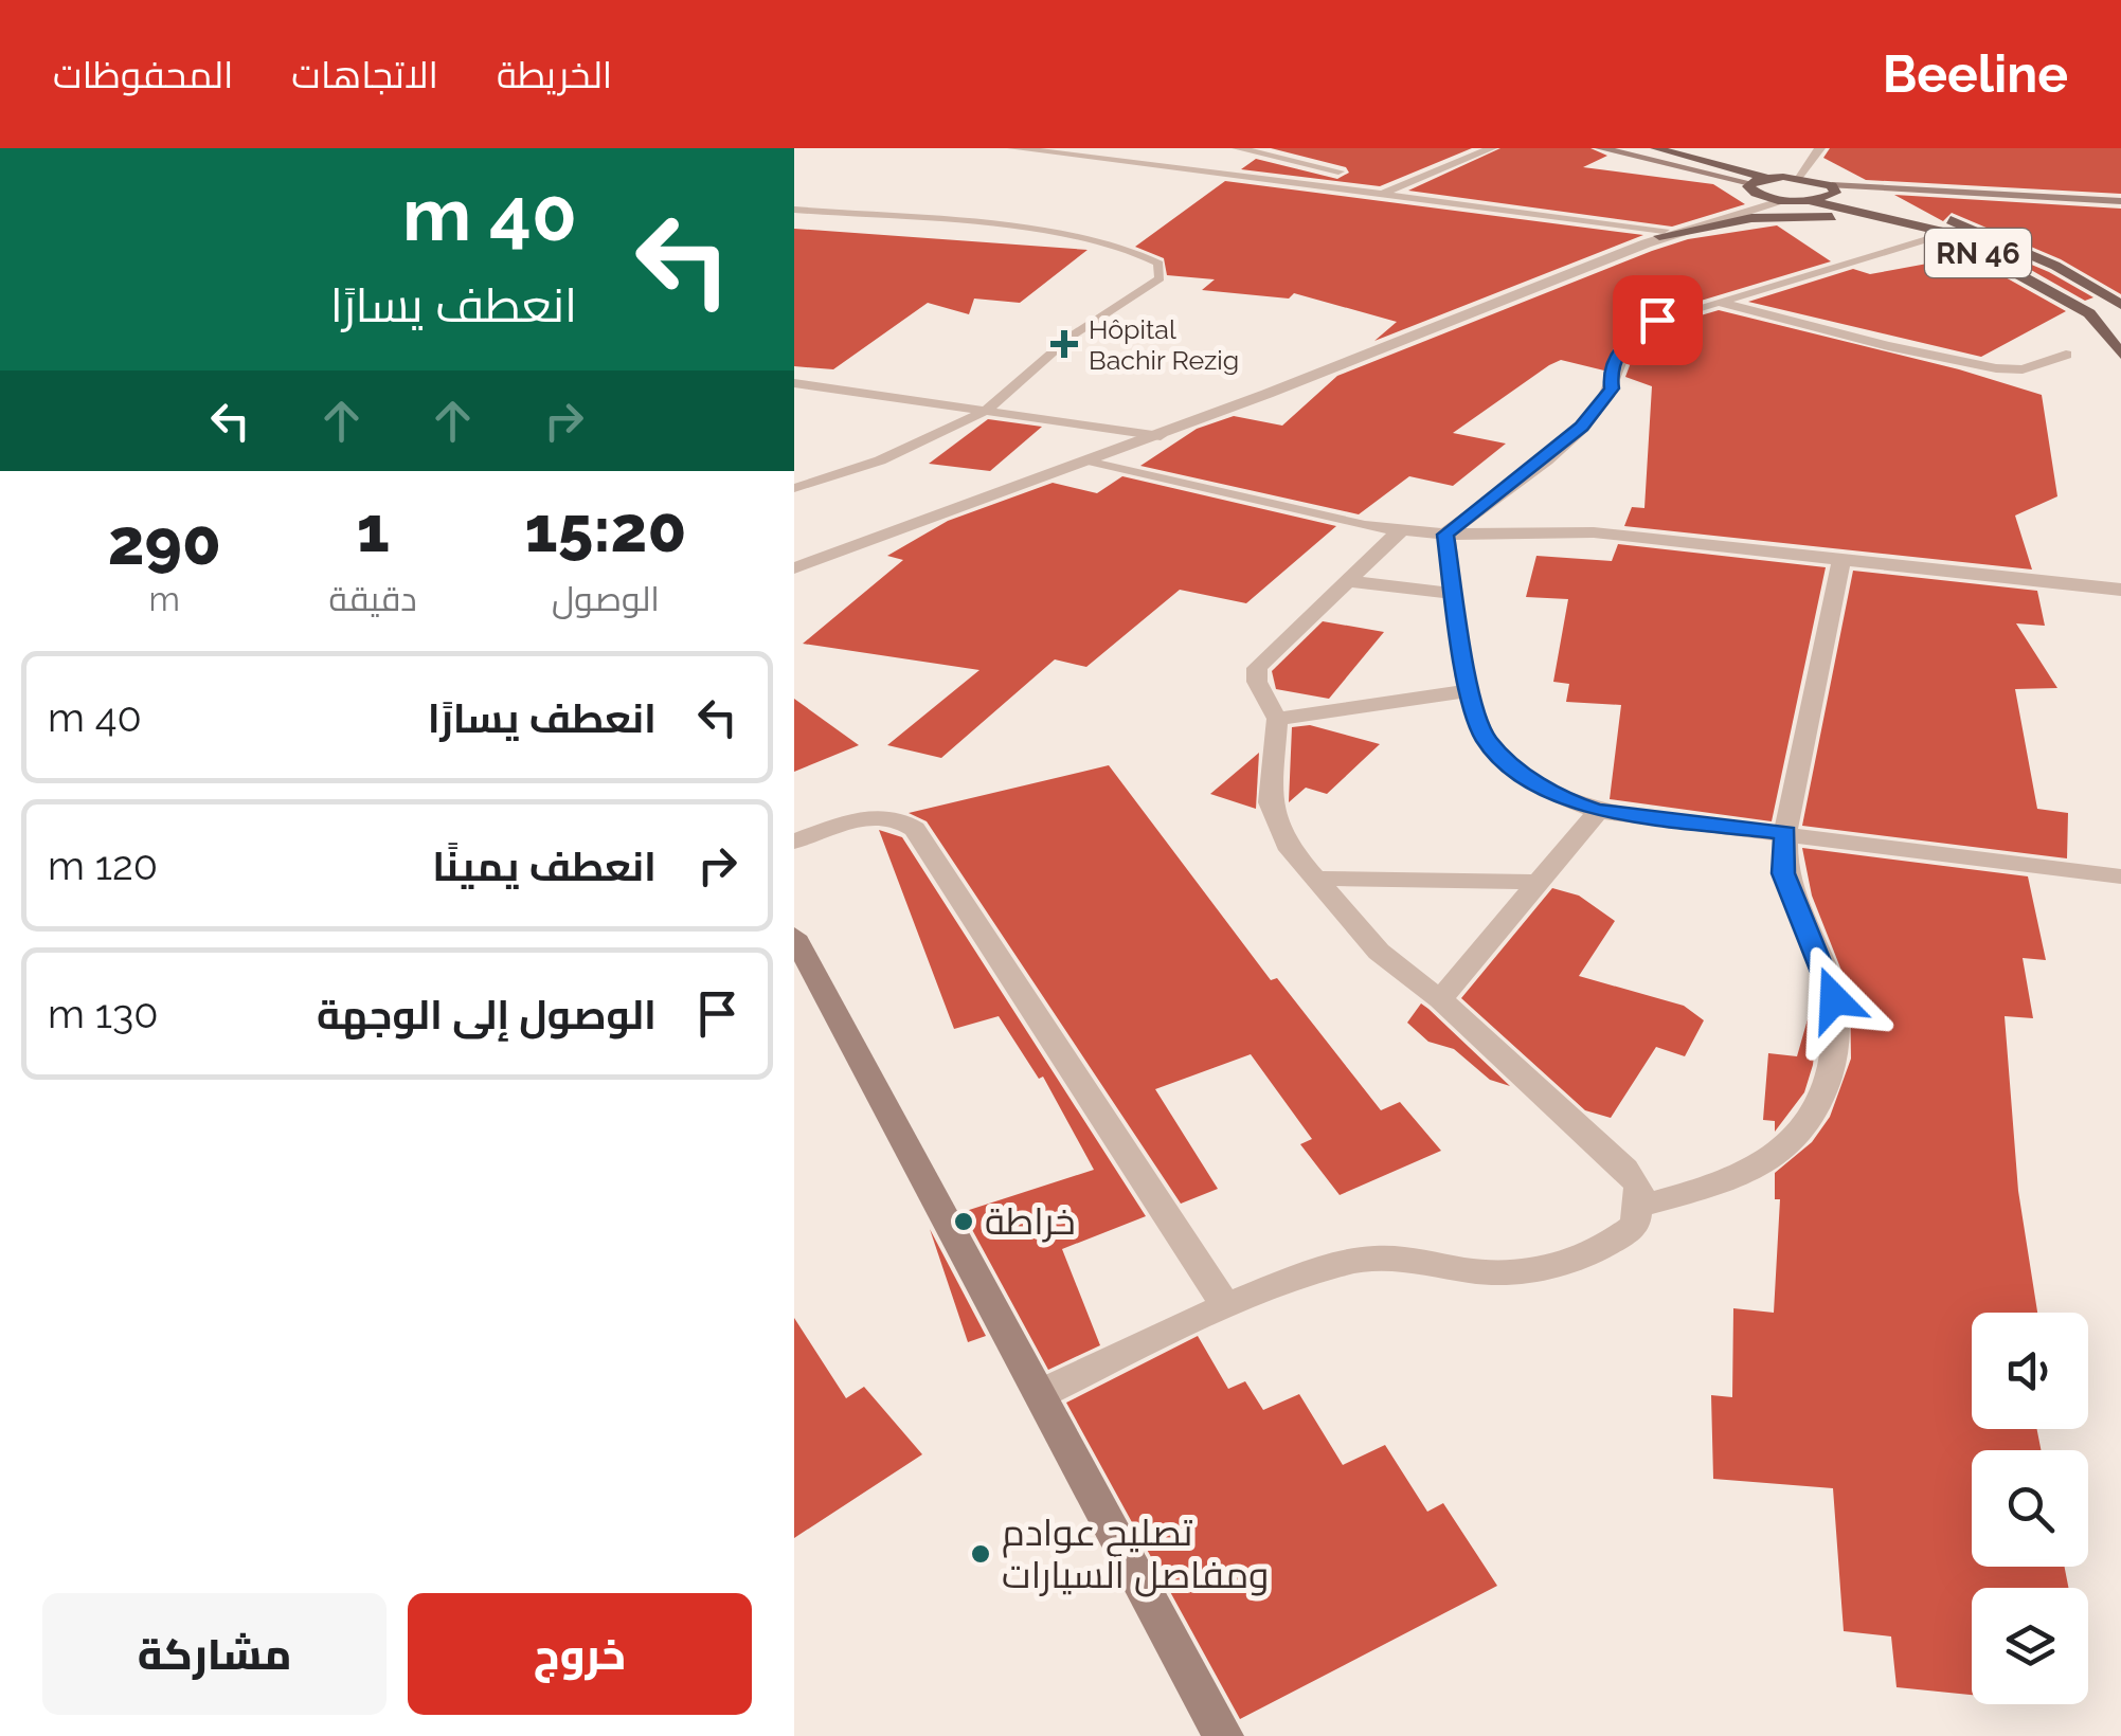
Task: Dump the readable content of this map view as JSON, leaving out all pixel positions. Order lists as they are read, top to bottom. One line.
{"streets":{"main road":["RN 46"]},"places":{"health":["Hôpital Bachir Rezig"],"other":["خراطة","تصليح عوادم ومفاصل السيارات"]},"page":{"header":"Beeline","nav":["الخريطة","الاتجاهات","المحفوظات"],"turn":["40 m","انعطف يسارًا"],"eta":["15:20","الوصول","1","دقيقة","290","m"],"list":[{"name":"انعطف يسارًا","value":"40 m"},{"name":"انعطف يمينًا","value":"120 m"},{"name":"الوصول إلى الوجهة","value":"130 m"}],"buttons":["خروج","مشاركة"]}}
